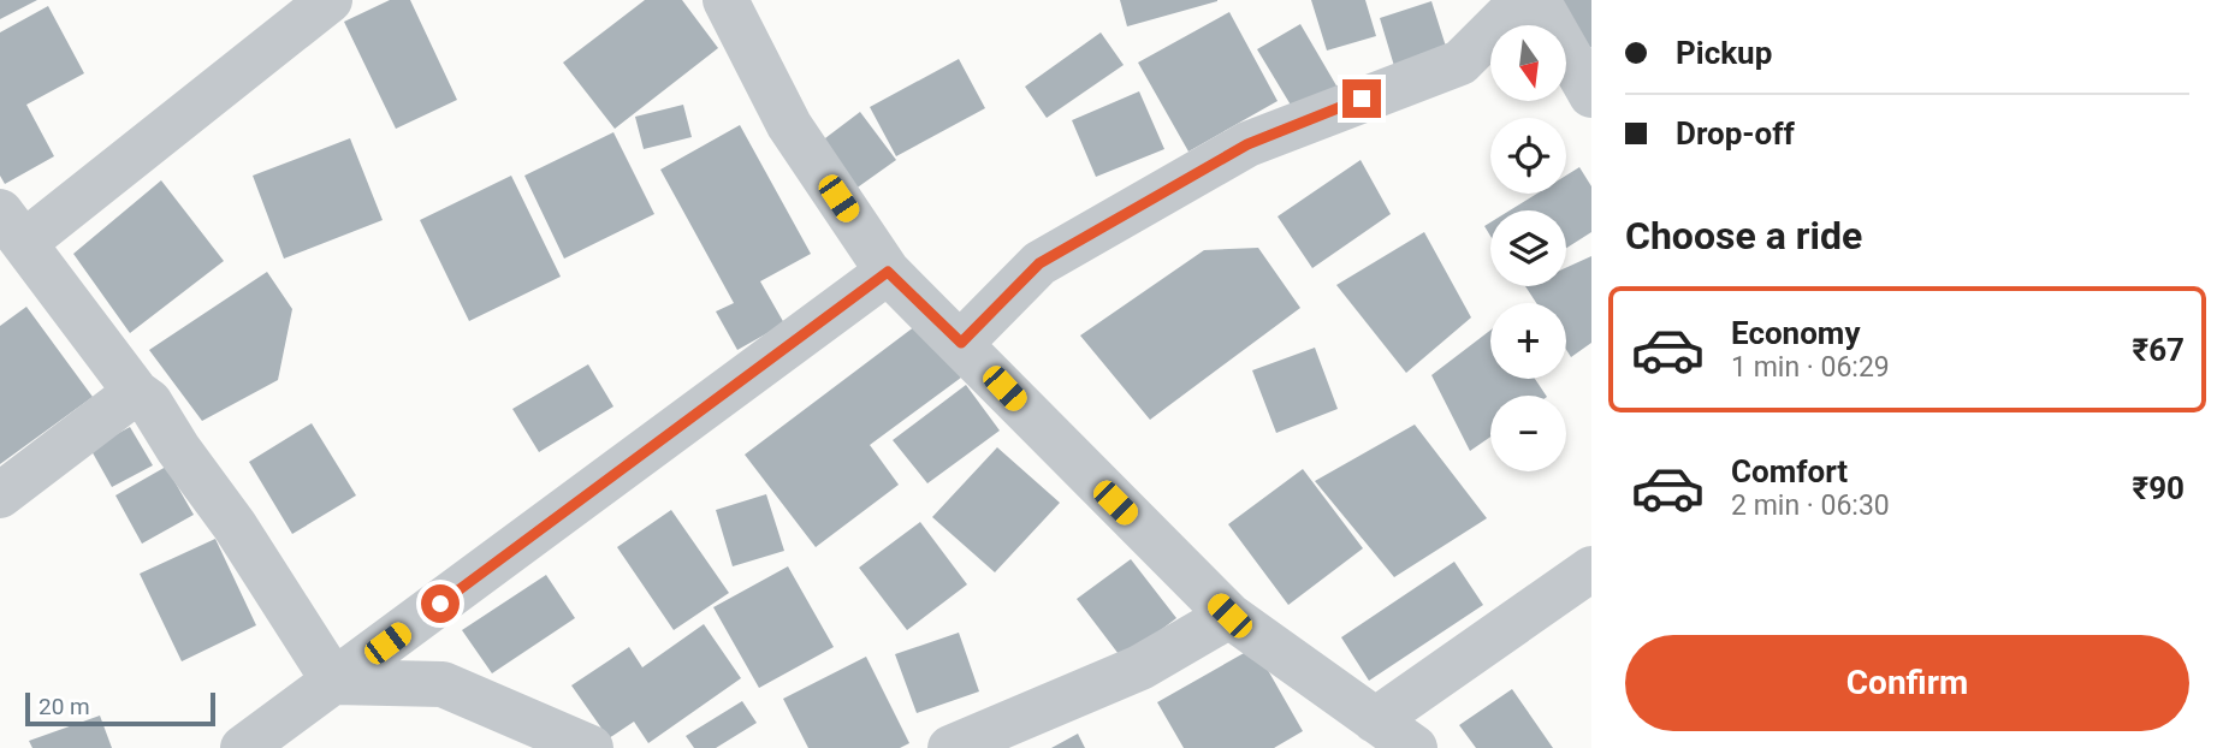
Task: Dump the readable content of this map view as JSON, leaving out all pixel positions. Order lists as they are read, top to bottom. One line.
{"scale_bar":"20 m","north":"bottom","page":{"banner":["Pickup","Drop-off"],"map_buttons":["+","−"],"heading":"Choose a ride","list":[{"name":"Economy","note":"1 min · 06:29","value":"₹67"},{"name":"Comfort","note":"2 min · 06:30","value":"₹90"}],"buttons":"Confirm","scale":"20 m"}}
